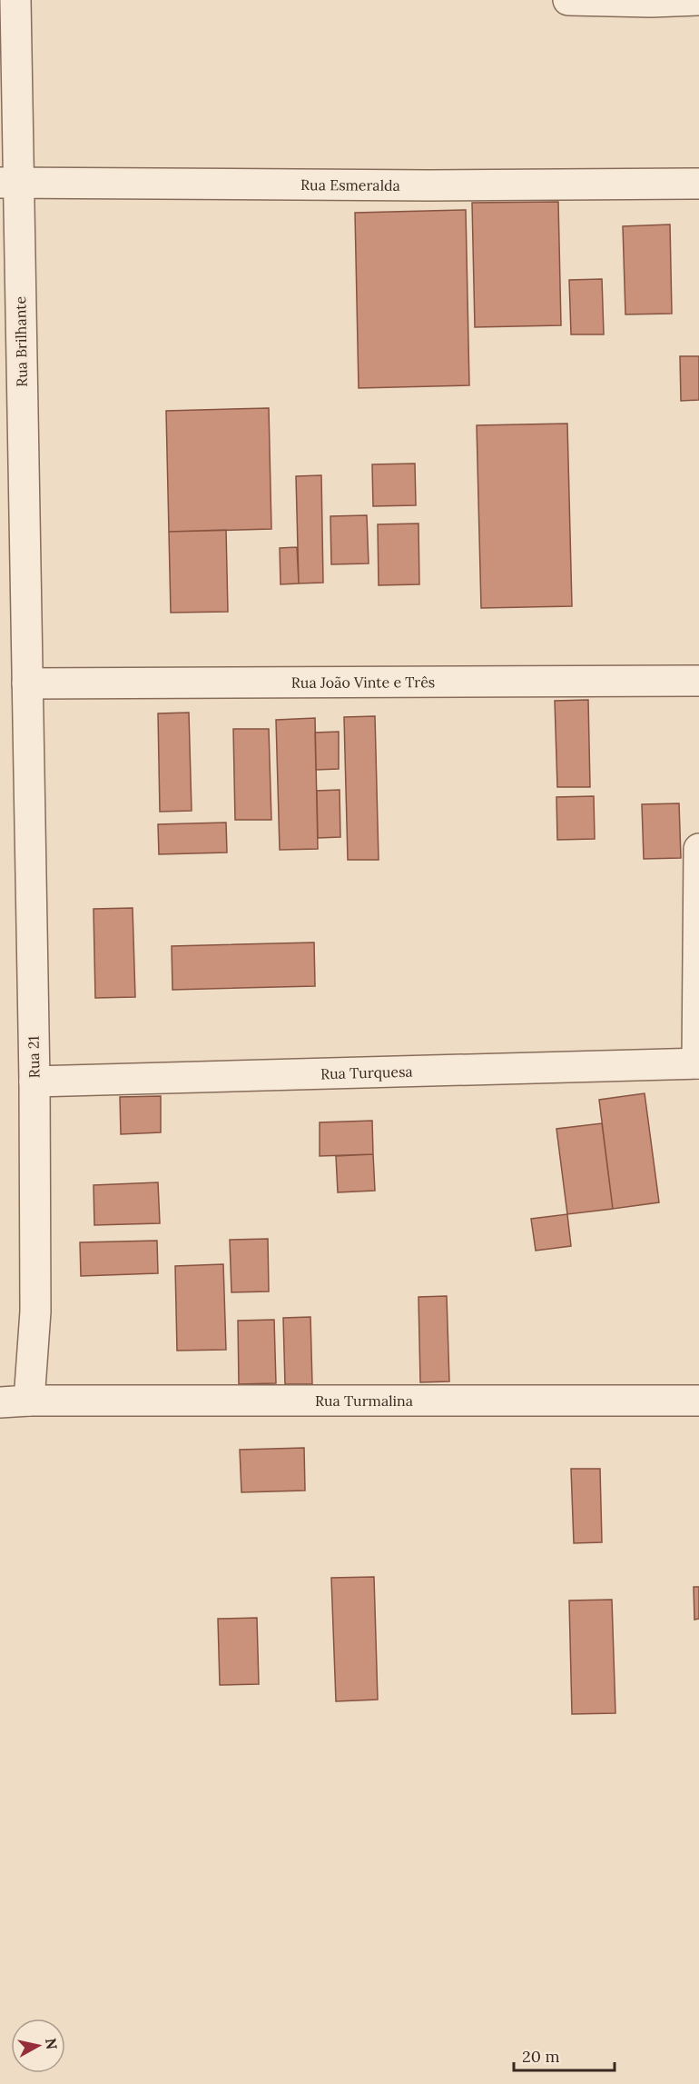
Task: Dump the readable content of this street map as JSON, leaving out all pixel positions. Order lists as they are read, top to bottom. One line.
{"streets":{"street":["Rua Esmeralda","Rua Brilhante","Rua João Vinte e Três","Rua 21","Rua Turquesa","Rua Turmalina"]},"crossings":[["Rua Esmeralda","Rua Brilhante"],["Rua Brilhante","Rua João Vinte e Três"],["Rua Brilhante","Rua 21"],["Rua João Vinte e Três","Rua 21"],["Rua 21","Rua Turquesa"],["Rua 21","Rua Turmalina"]],"scale_bar":"20 m","north":"right"}
